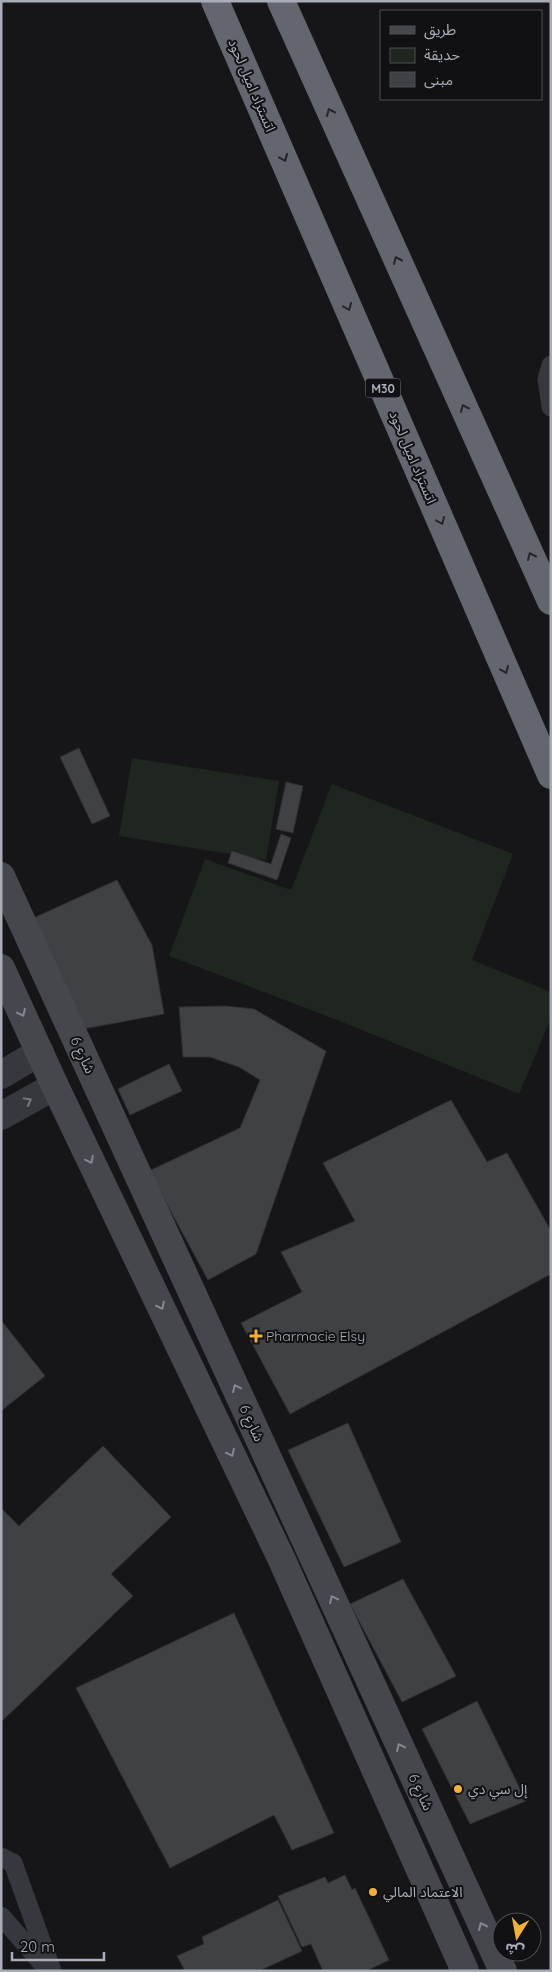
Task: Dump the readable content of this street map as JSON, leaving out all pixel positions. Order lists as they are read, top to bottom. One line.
{"streets":{"highway":["اتستراد اميل لحود","M30"],"main road":["شارع 6"]},"places":{"health":["Pharmacie Elsy"],"other":["إل سي دي","الاعتماد المالي"]},"legend":["طريق","حديقة","مبنى"],"scale_bar":"20 m","north":"bottom"}
